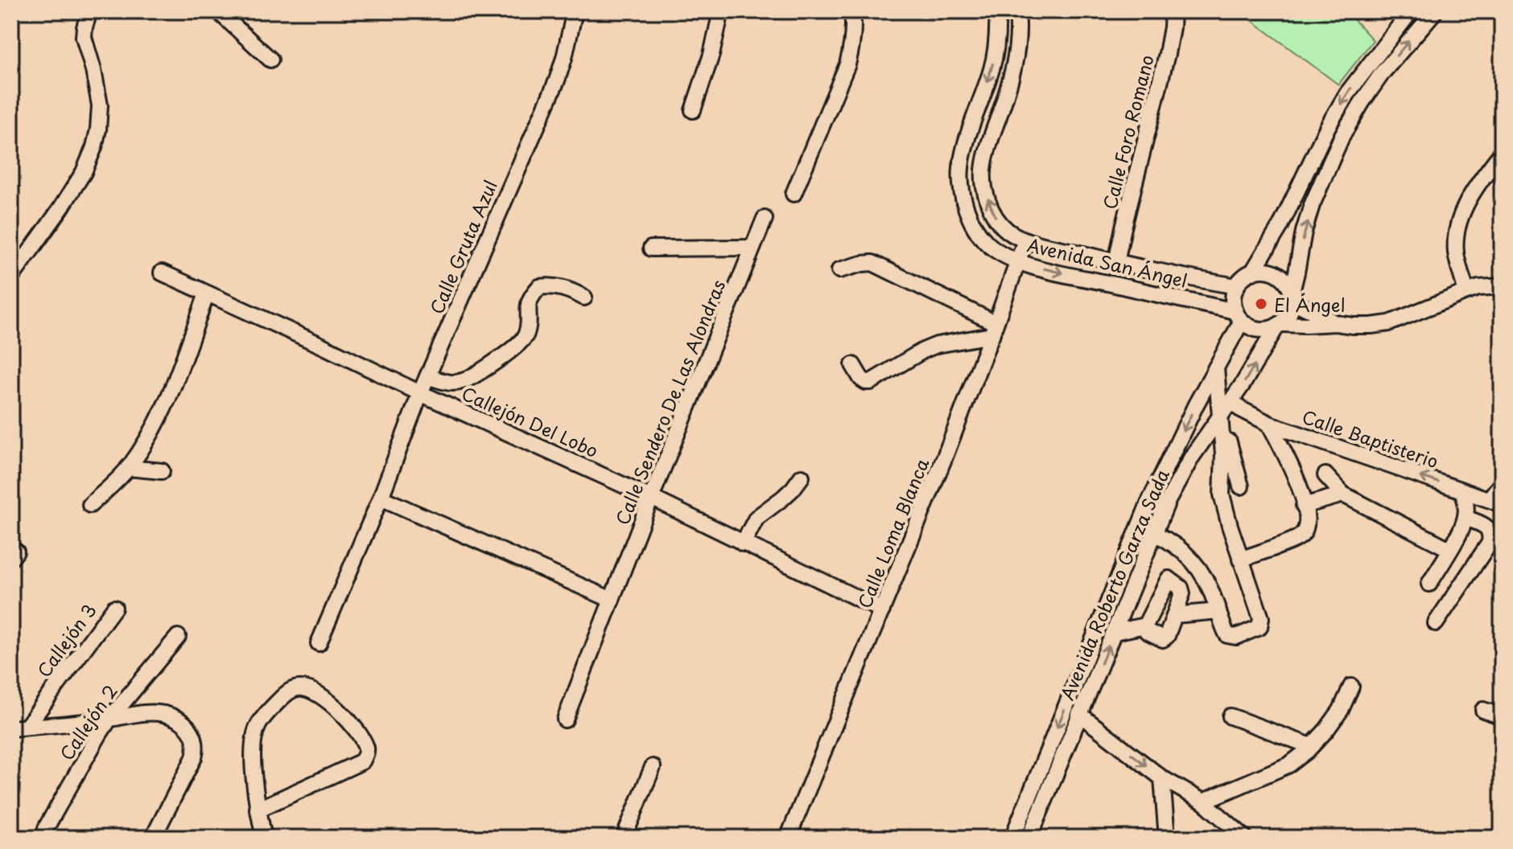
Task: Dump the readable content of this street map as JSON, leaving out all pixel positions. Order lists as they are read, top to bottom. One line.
{"streets":{"street":["Calle Foro Romano","Calle Gruta Azul","Avenida San Ángel","Calle Sendero De Las Alondras","Callejón Del Lobo","Calle Baptisterio","Calle Loma Blanca","Avenida Roberto Garza Sada","Callejón 3","Callejón 2"]},"crossings":[["Calle Foro Romano","Avenida San Ángel"],["Calle Gruta Azul","Callejón Del Lobo"],["Avenida San Ángel","Calle Loma Blanca"],["Avenida San Ángel","Avenida Roberto Garza Sada"],["Calle Sendero De Las Alondras","Callejón Del Lobo"],["Callejón Del Lobo","Calle Loma Blanca"],["Calle Baptisterio","Avenida Roberto Garza Sada"]],"places":["El Ángel"]}
